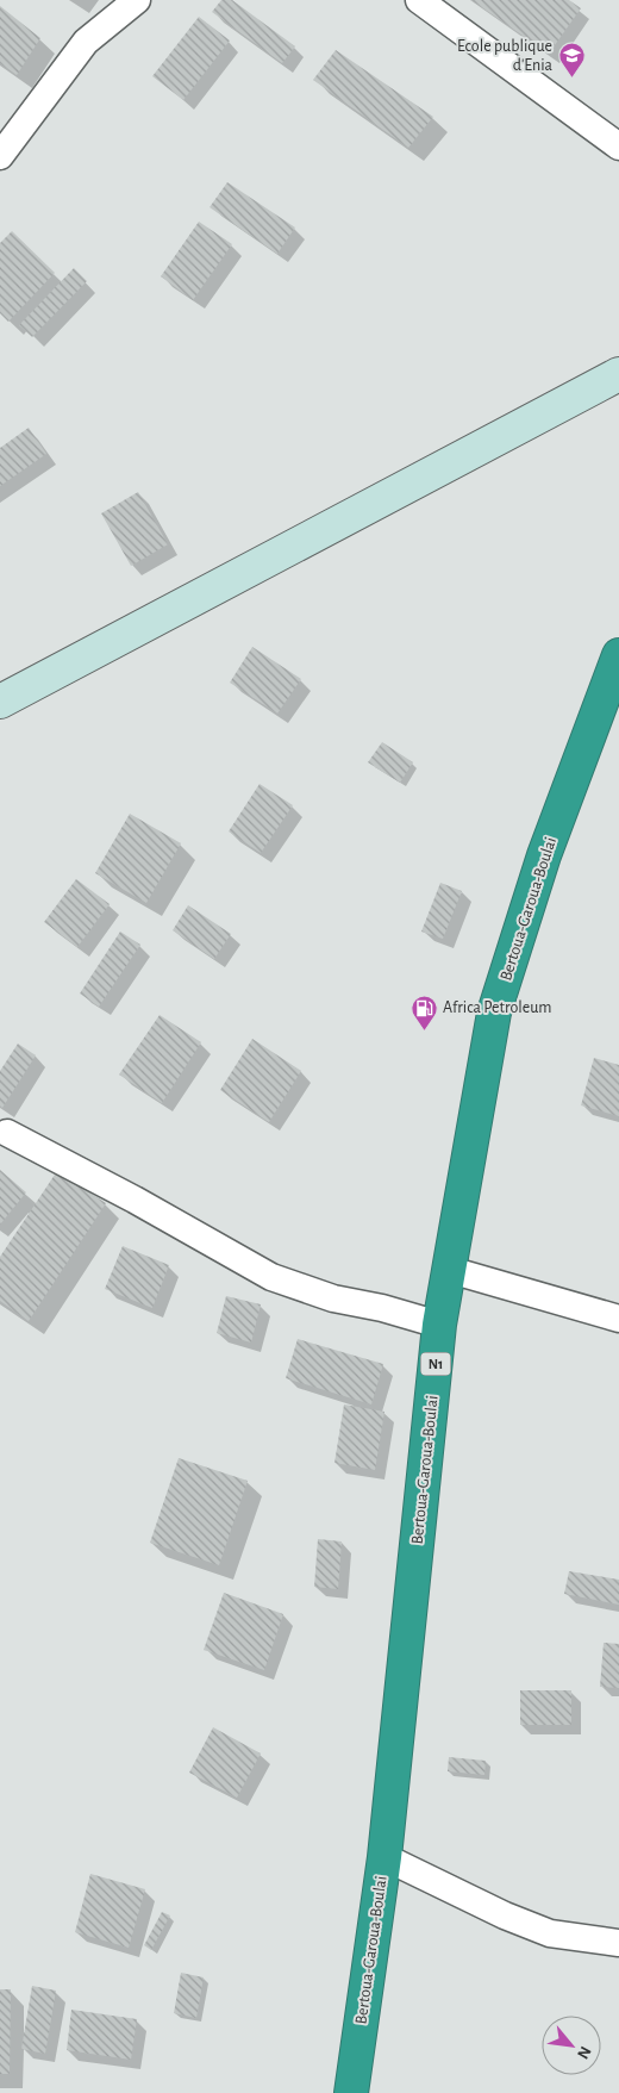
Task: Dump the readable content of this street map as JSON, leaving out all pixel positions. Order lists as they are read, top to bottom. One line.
{"streets":{"highway":["Bertoua-Garoua-Boulai","N1"]},"places":{"school or university":["Ecole publique d'Enia"],"fuel station":["Africa Petroleum"]},"north":"bottom right"}
